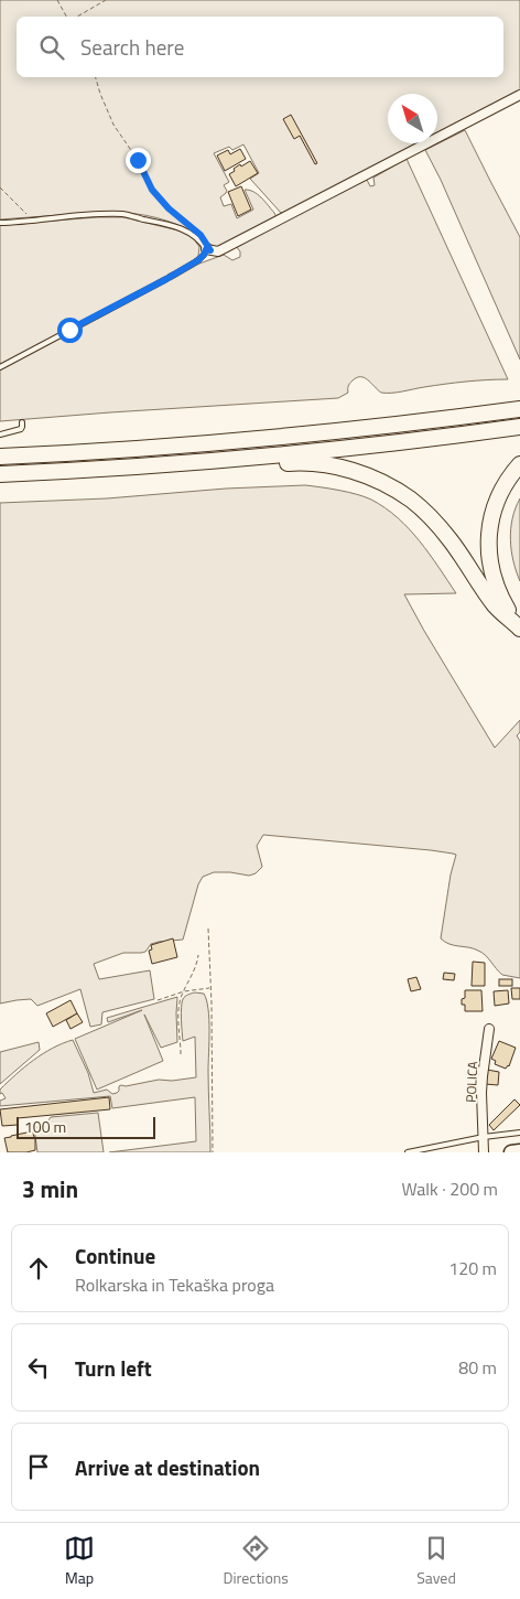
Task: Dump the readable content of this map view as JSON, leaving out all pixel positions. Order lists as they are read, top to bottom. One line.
{"streets":{"street":["POLICA"]},"scale_bar":"100 m","north":"top left","page":{"search":"Search here","scale":"100 m","heading":["3 min","Walk · 200 m"],"list":[["Continue","Rolkarska in Tekaška proga","120 m"],["Turn left","80 m"],"Arrive at destination"],"nav":["Map","Directions","Saved"]}}
